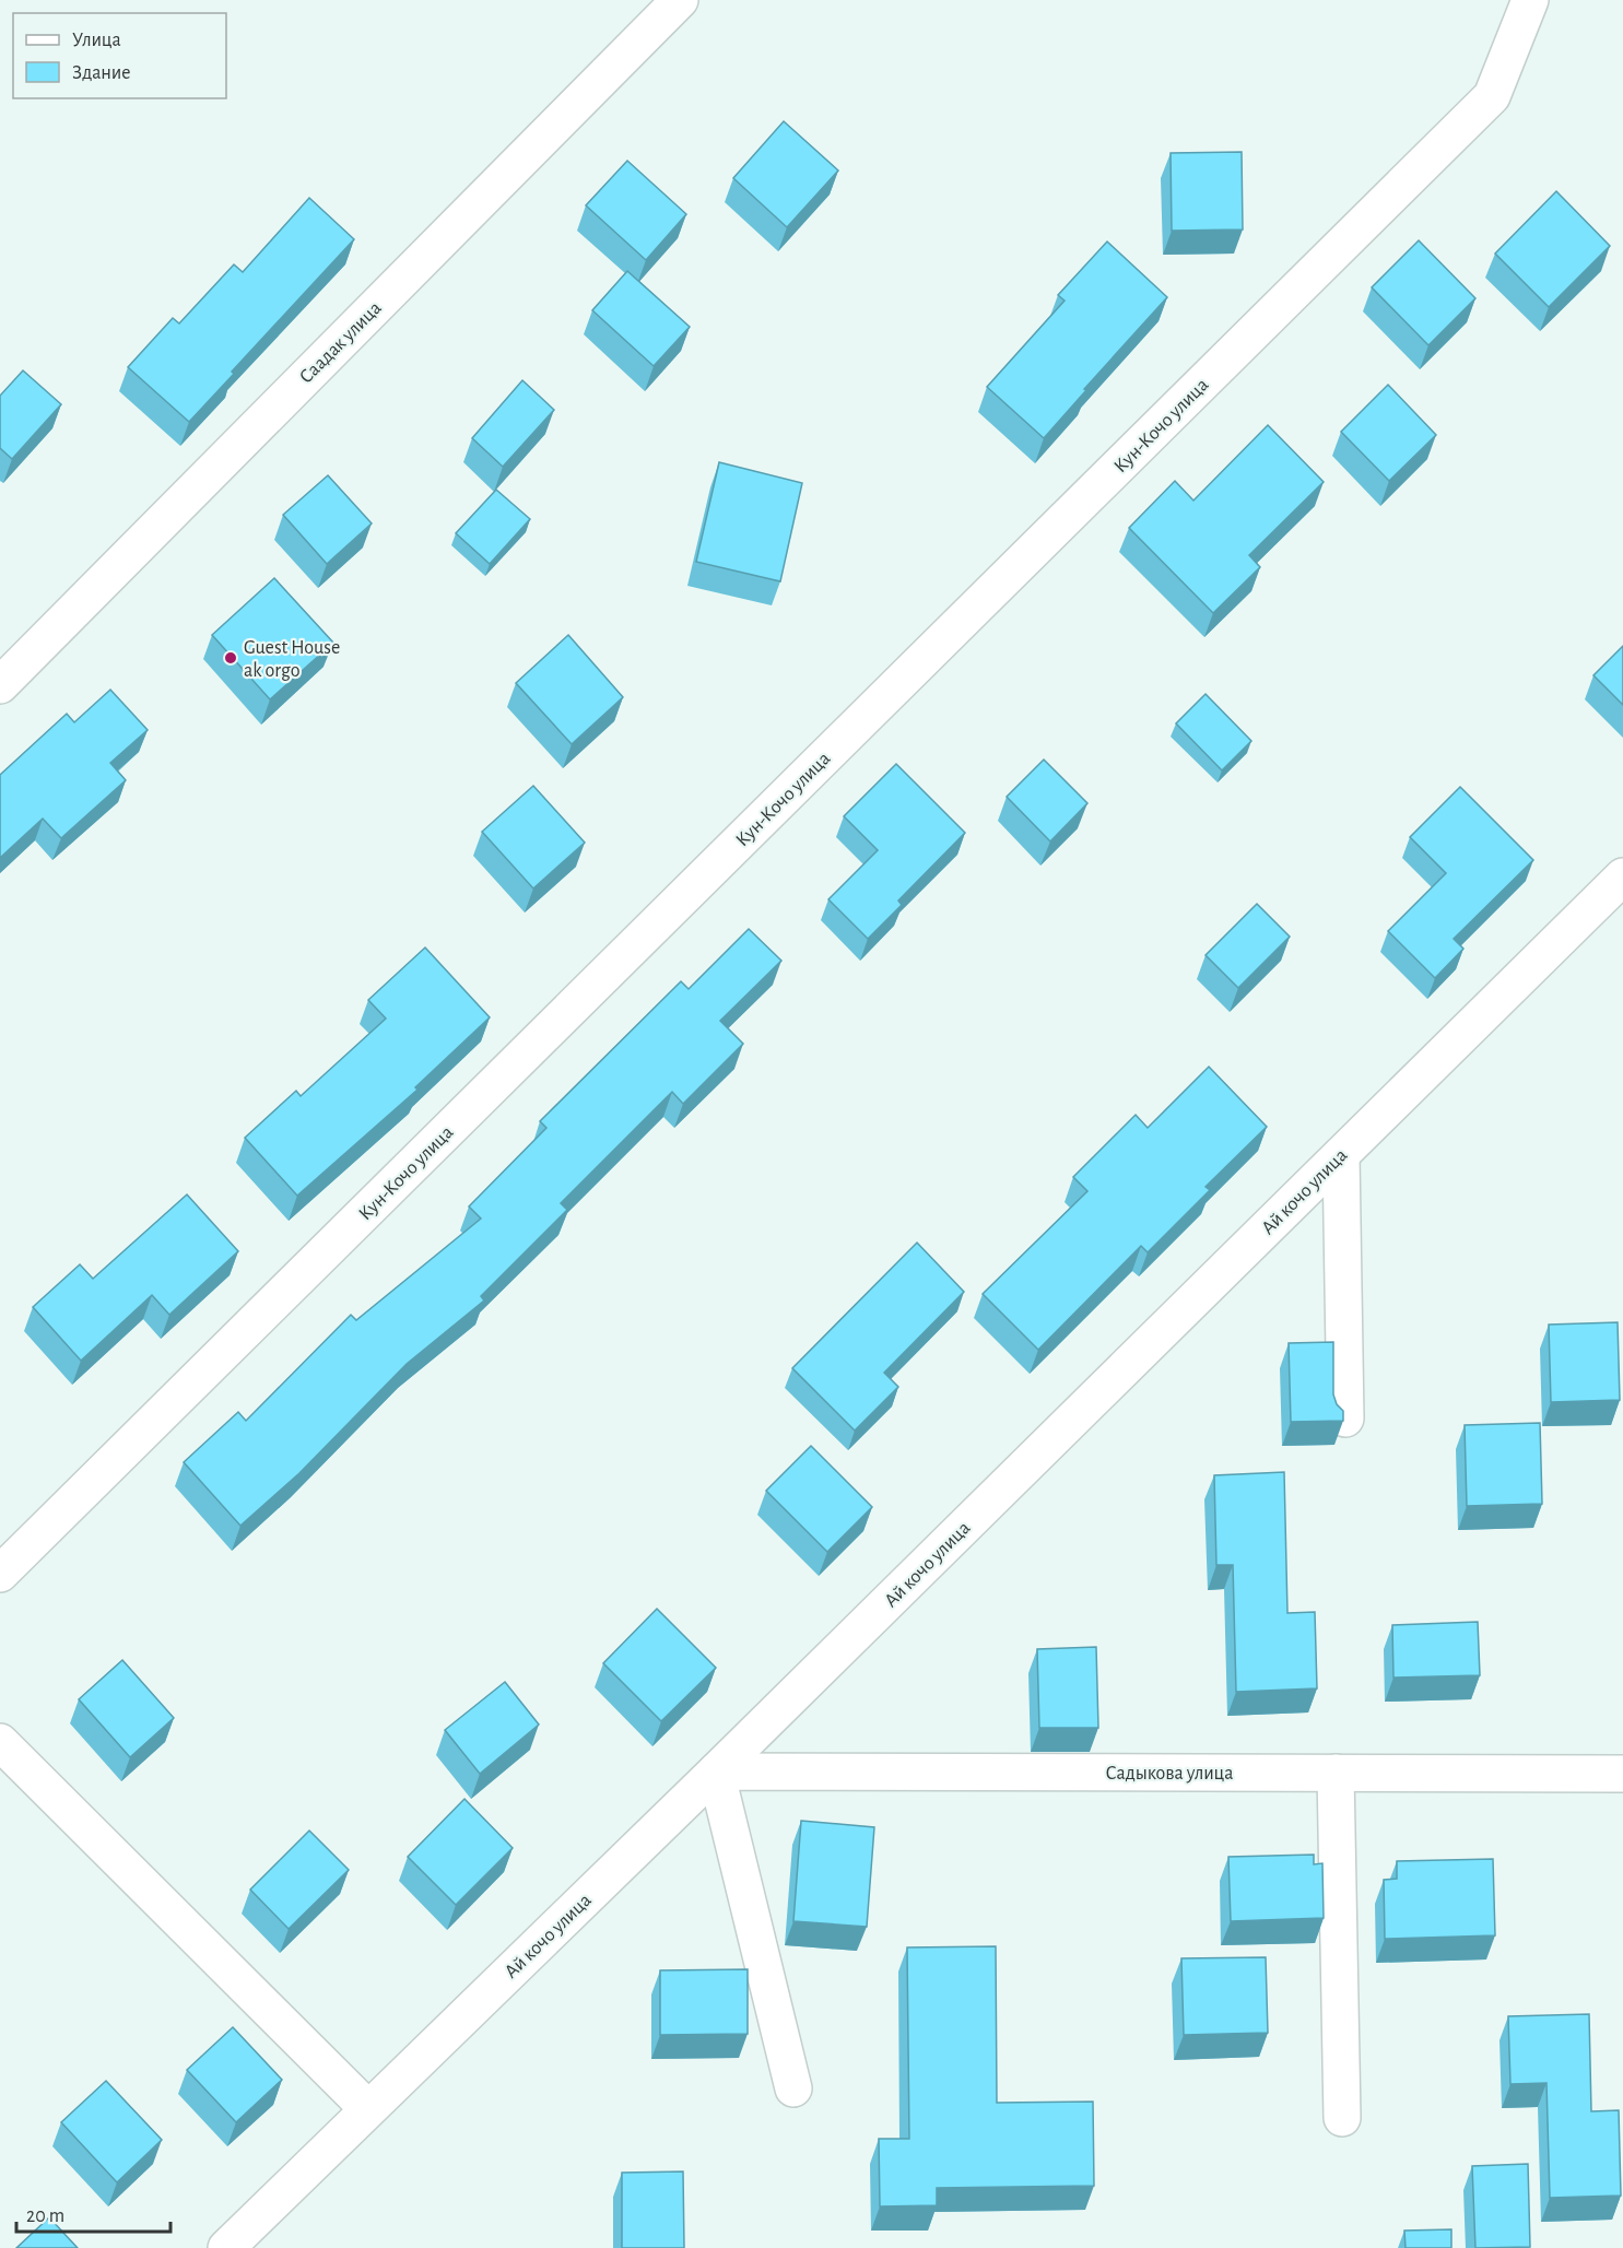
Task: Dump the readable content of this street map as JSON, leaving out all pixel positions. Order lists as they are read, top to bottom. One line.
{"streets":{"street":["Саадак улица","Кун-Кочо улица","Ай кочо улица","Садыкова улица"]},"crossings":[["Ай кочо улица","Садыкова улица"]],"places":["Guest House ak orgo"],"legend":["Улица","Здание"],"scale_bar":"20 m"}
